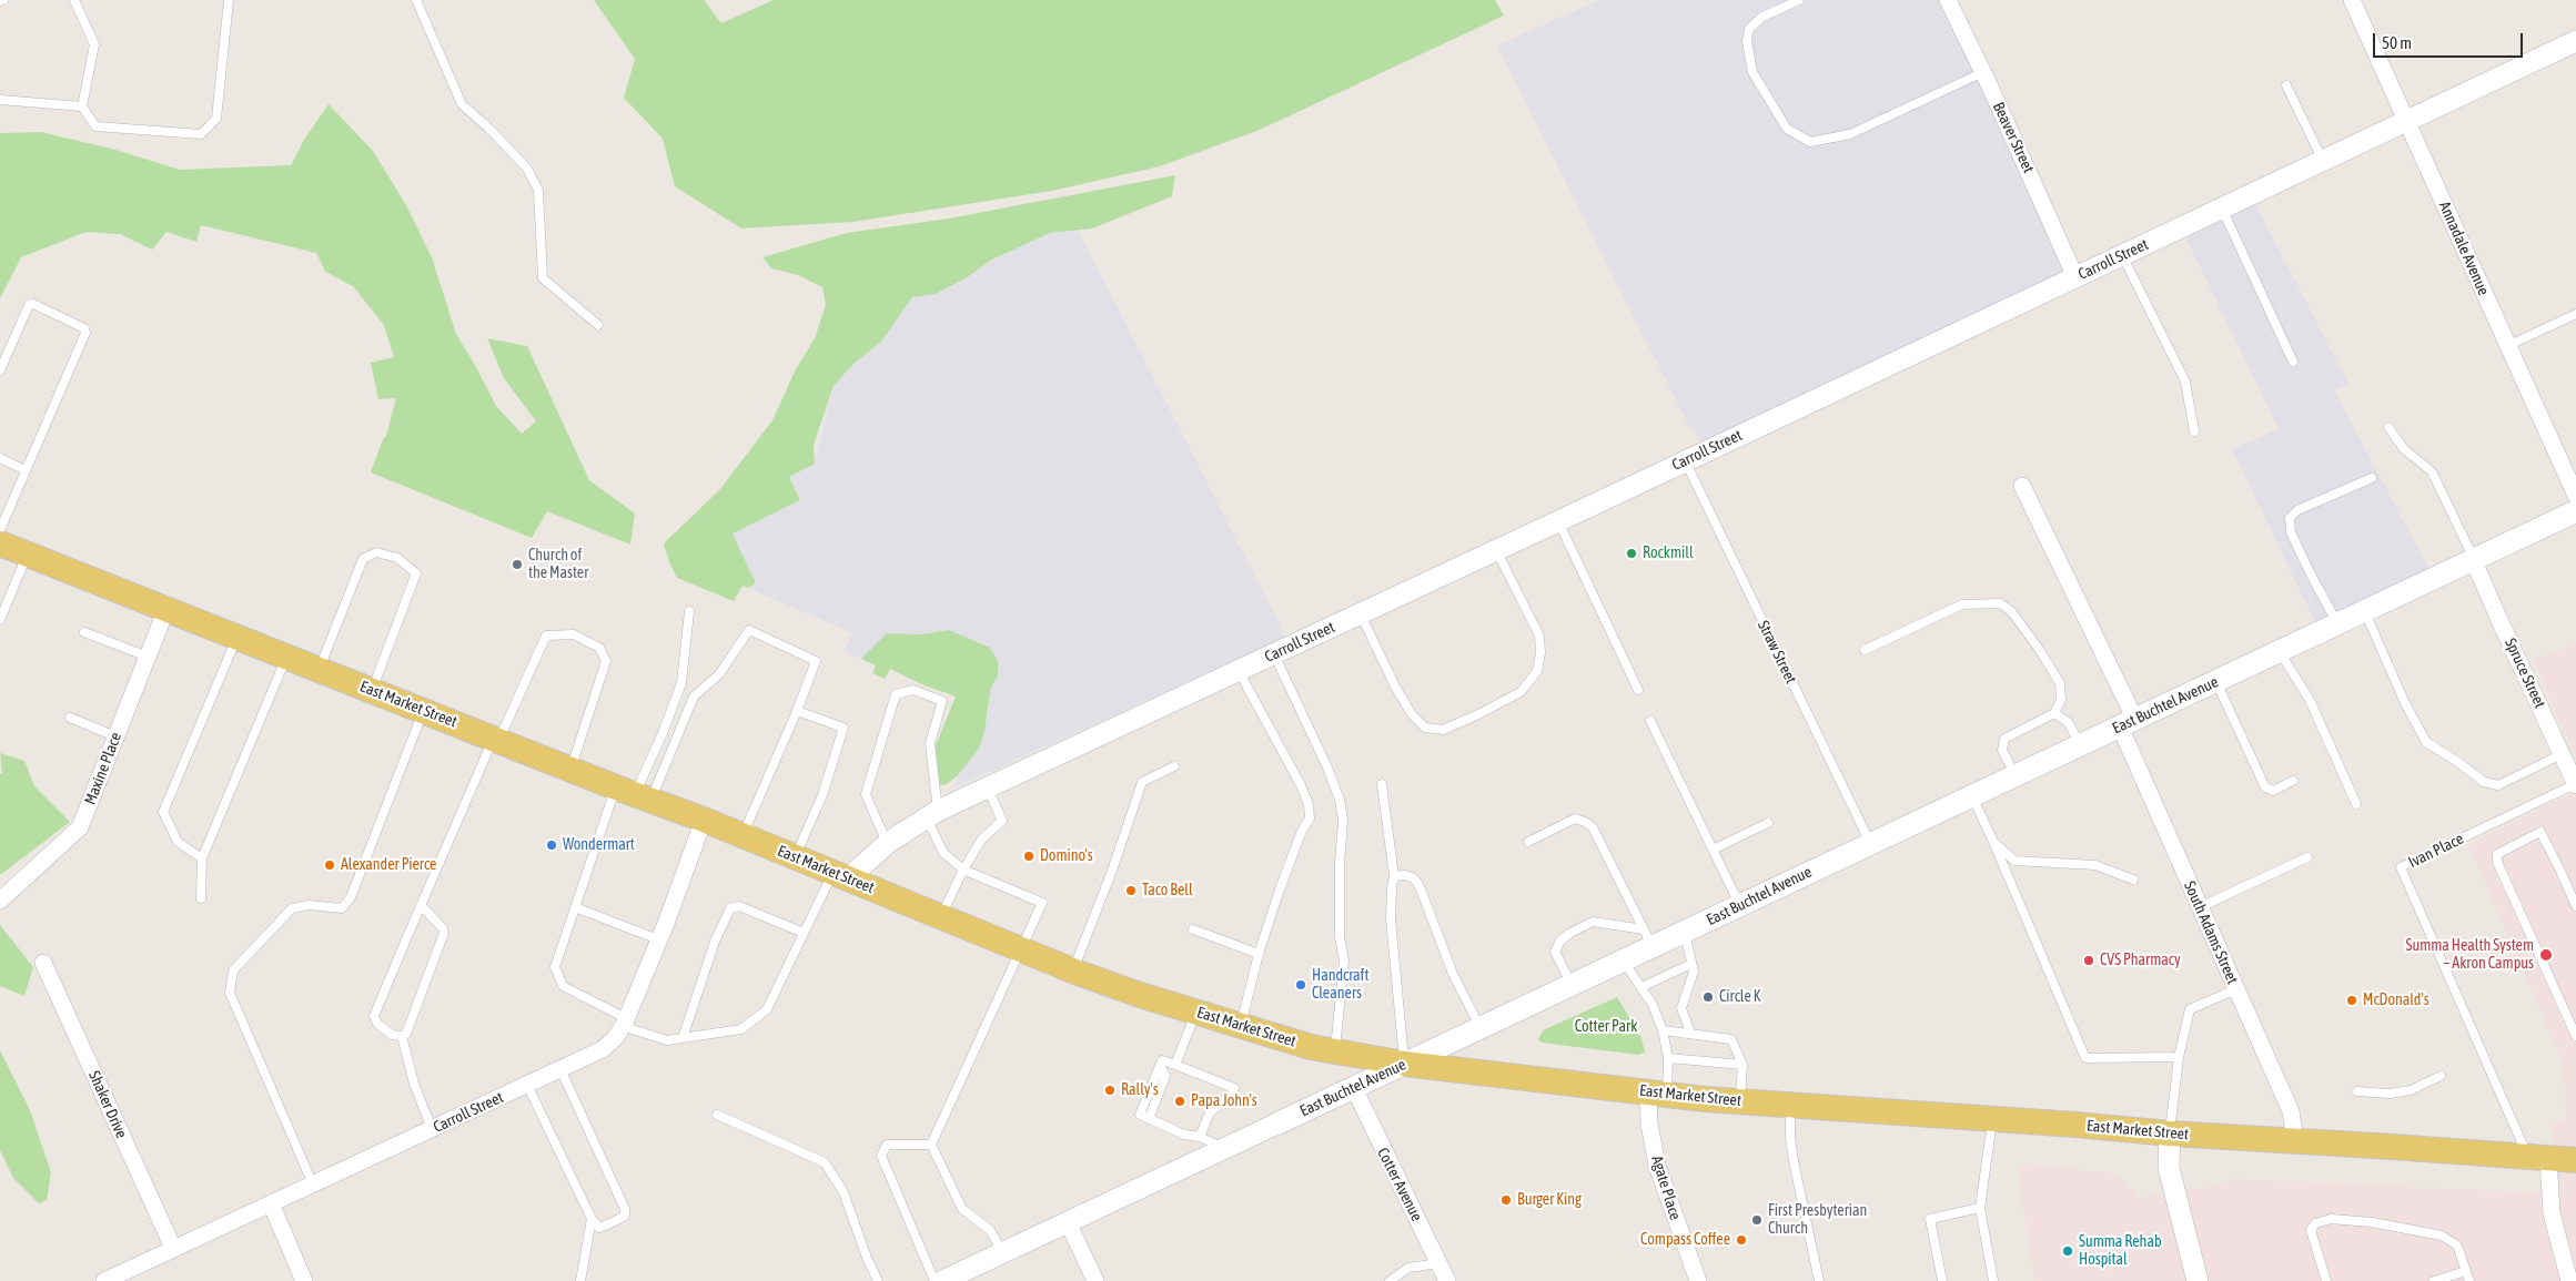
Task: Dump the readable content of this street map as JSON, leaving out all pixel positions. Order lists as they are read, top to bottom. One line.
{"streets":{"main road":["East Market Street","East Buchtel Avenue"],"street":["Beaver Street","Annadale Avenue","Carroll Street","Spruce Street","Maxine Place","South Adams Street","Shaker Drive","Cotter Avenue","Agate Place"],"lane":["Straw Street","Ivan Place"]},"crossings":[["Beaver Street","Carroll Street"],["Annadale Avenue","Carroll Street"],["Carroll Street","Straw Street"],["Carroll Street","East Market Street"],["Carroll Street","Shaker Drive"],["Straw Street","East Buchtel Avenue"],["Spruce Street","East Buchtel Avenue"],["Spruce Street","Ivan Place"],["East Market Street","East Buchtel Avenue"],["East Market Street","Maxine Place"],["East Market Street","Ivan Place"],["East Market Street","South Adams Street"],["East Market Street","Agate Place"],["East Buchtel Avenue","South Adams Street"],["East Buchtel Avenue","Cotter Avenue"]],"parks":["Cotter Park"],"places":["Rockmill","Church of the Master","Wondermart","Domino's","Alexander Pierce","Taco Bell","Summa Health System – Akron Campus","CVS Pharmacy","Handcraft Cleaners","Circle K","McDonald's","Rally's","Papa John's","Burger King","First Presbyterian Church","Compass Coffee","Summa Rehab Hospital"],"scale_bar":"50 m"}
